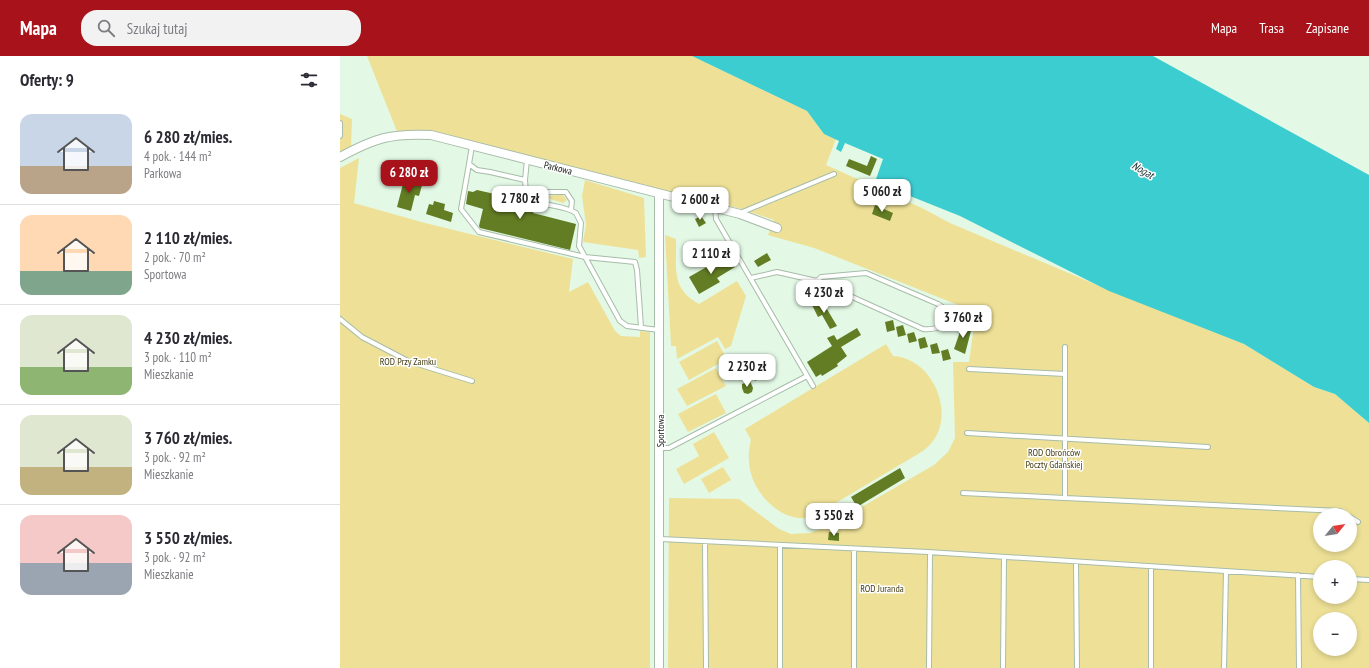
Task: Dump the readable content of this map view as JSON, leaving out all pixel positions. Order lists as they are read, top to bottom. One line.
{"streets":{"street":["Parkowa","Sportowa"]},"crossings":[["Parkowa","Sportowa"]],"water":["Nogat"],"parks":["ROD Przy Zamku","ROD Obrońców Poczty Gdańskiej","ROD Juranda"],"north":"top right","page":{"header":"Mapa","search":"Szukaj tutaj","nav":["Mapa","Trasa","Zapisane"],"heading":"Oferty: 9","list":[{"name":"6 280 zł/mies.","note":"4 pok. · 144 m² · Parkowa"},{"name":"2 110 zł/mies.","note":"2 pok. · 70 m² · Sportowa"},{"name":"4 230 zł/mies.","note":"3 pok. · 110 m² · Mieszkanie"},{"name":"3 760 zł/mies.","note":"3 pok. · 92 m² · Mieszkanie"},{"name":"3 550 zł/mies.","note":"3 pok. · 92 m² · Mieszkanie"}],"price":["6 280 zł","5 060 zł","2 780 zł","2 600 zł","2 110 zł","4 230 zł","3 760 zł","2 230 zł","3 550 zł"],"map_buttons":["+","−"]}}
